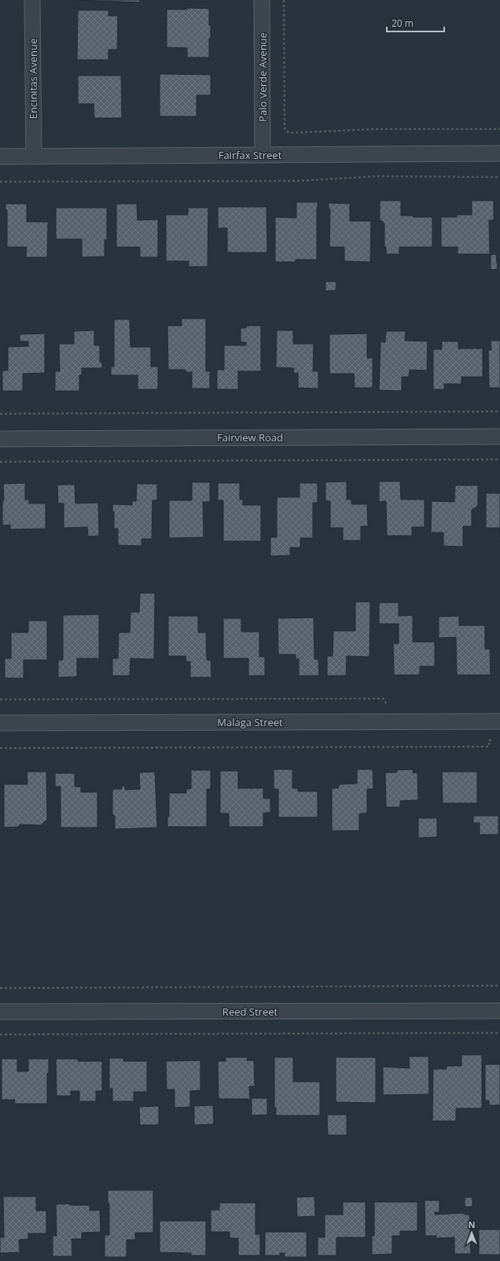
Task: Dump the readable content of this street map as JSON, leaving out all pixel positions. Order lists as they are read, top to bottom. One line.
{"streets":{"street":["Palo Verde Avenue","Encinitas Avenue","Fairfax Street","Fairview Road","Malaga Street","Reed Street"]},"crossings":[["Palo Verde Avenue","Fairfax Street"],["Encinitas Avenue","Fairfax Street"]],"scale_bar":"20 m","north":"top"}
